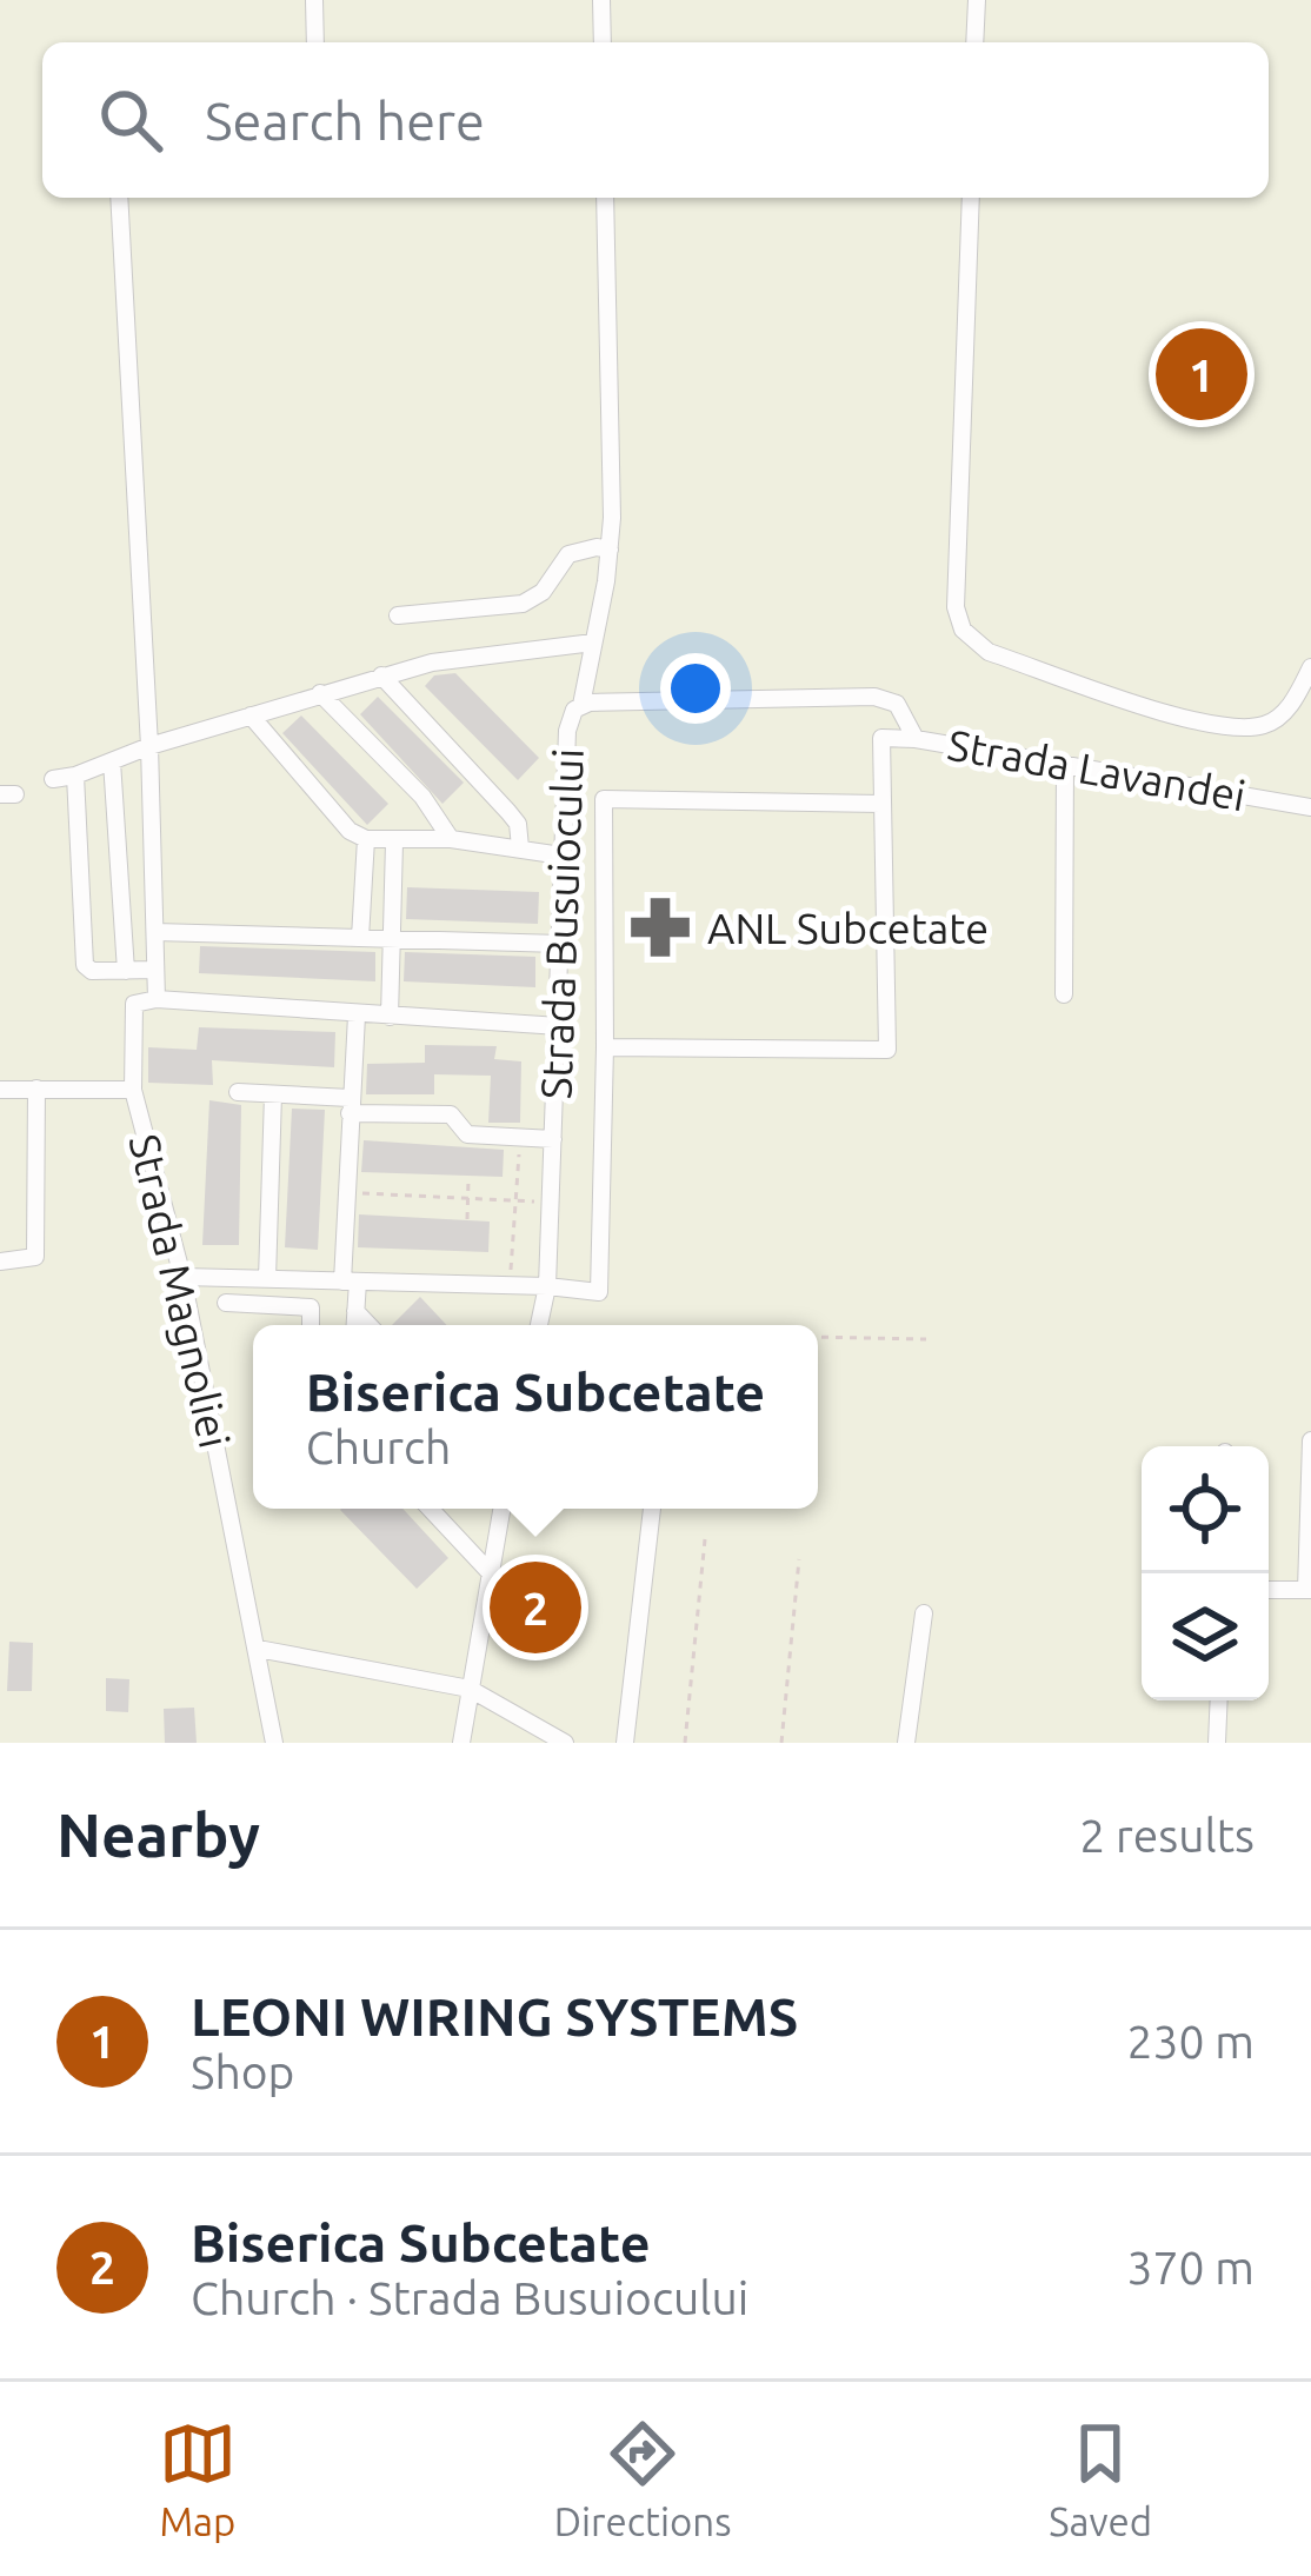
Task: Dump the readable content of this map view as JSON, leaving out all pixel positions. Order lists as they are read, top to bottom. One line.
{"streets":{"street":["Strada Lavandei","Strada Busuiocului","Strada Magnoliei"]},"crossings":[["Strada Lavandei","Strada Busuiocului"]],"places":{"pharmacy":["ANL Subcetate"]},"page":{"search":"Search here","pins":["1","2"],"popup":["Biserica Subcetate","Church"],"heading":["Nearby","2 results"],"list":[{"mark":"1","name":"LEONI WIRING SYSTEMS","note":"Shop","value":"230 m"},{"mark":"2","name":"Biserica Subcetate","note":"Church · Strada Busuiocului","value":"370 m"}],"nav":["Map","Directions","Saved"]}}
